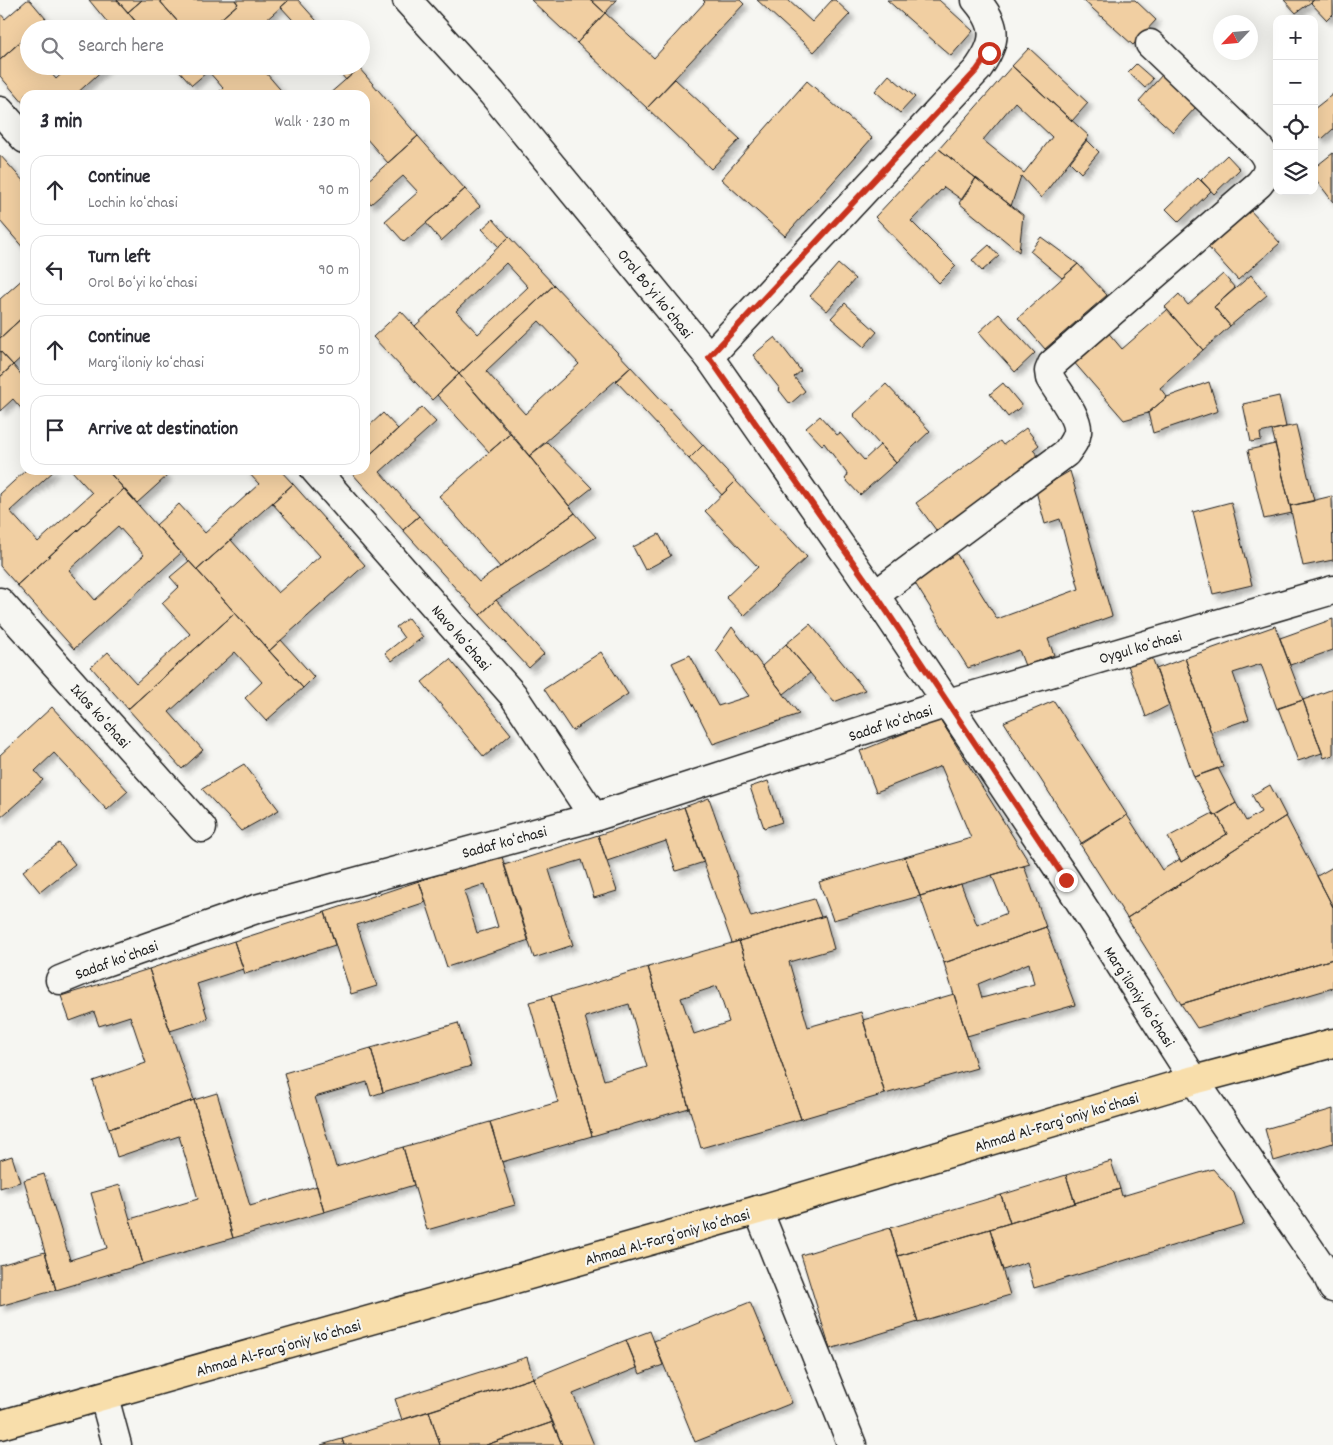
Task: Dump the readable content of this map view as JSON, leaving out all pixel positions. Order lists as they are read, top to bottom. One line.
{"streets":{"main road":["Ahmad Al-Fargʻoniy koʻchasi"],"street":["Orol Boʻyi koʻchasi","Navo koʻchasi","Oygul koʻchasi","Ixlos koʻchasi","Sadaf koʻchasi","Margʻiloniy koʻchasi"]},"crossings":[["Orol Boʻyi koʻchasi","Oygul koʻchasi"],["Orol Boʻyi koʻchasi","Sadaf koʻchasi"],["Orol Boʻyi koʻchasi","Margʻiloniy koʻchasi"],["Navo koʻchasi","Sadaf koʻchasi"],["Oygul koʻchasi","Sadaf koʻchasi"],["Oygul koʻchasi","Margʻiloniy koʻchasi"],["Sadaf koʻchasi","Margʻiloniy koʻchasi"],["Margʻiloniy koʻchasi","Ahmad Al-Fargʻoniy koʻchasi"]],"north":"bottom left","page":{"map_buttons":["+","−"],"search":"Search here","heading":["3 min","Walk · 230 m"],"list":[["Continue","Lochin koʻchasi","90 m"],["Turn left","Orol Boʻyi koʻchasi","90 m"],["Continue","Margʻiloniy koʻchasi","50 m"],"Arrive at destination"]}}
